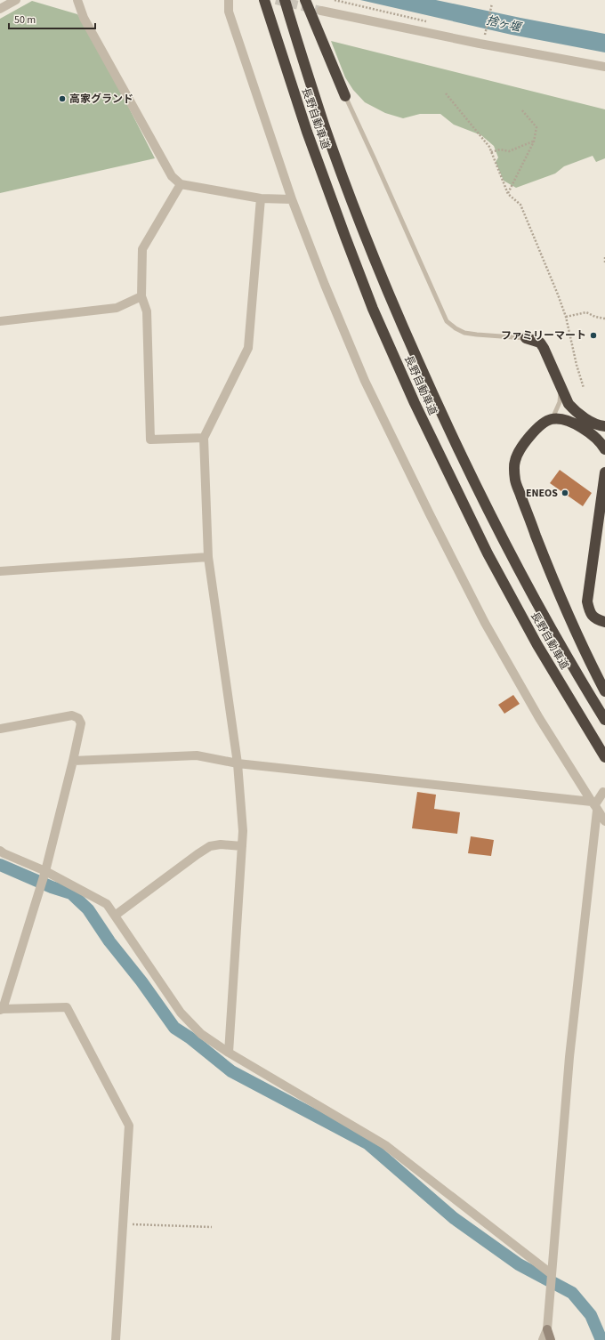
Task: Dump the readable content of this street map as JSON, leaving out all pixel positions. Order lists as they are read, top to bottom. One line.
{"streets":{"highway":["長野自動車道"]},"water":["捨ヶ堰"],"places":["高家グランド","ファミリーマート","ENEOS"],"scale_bar":"50 m"}
